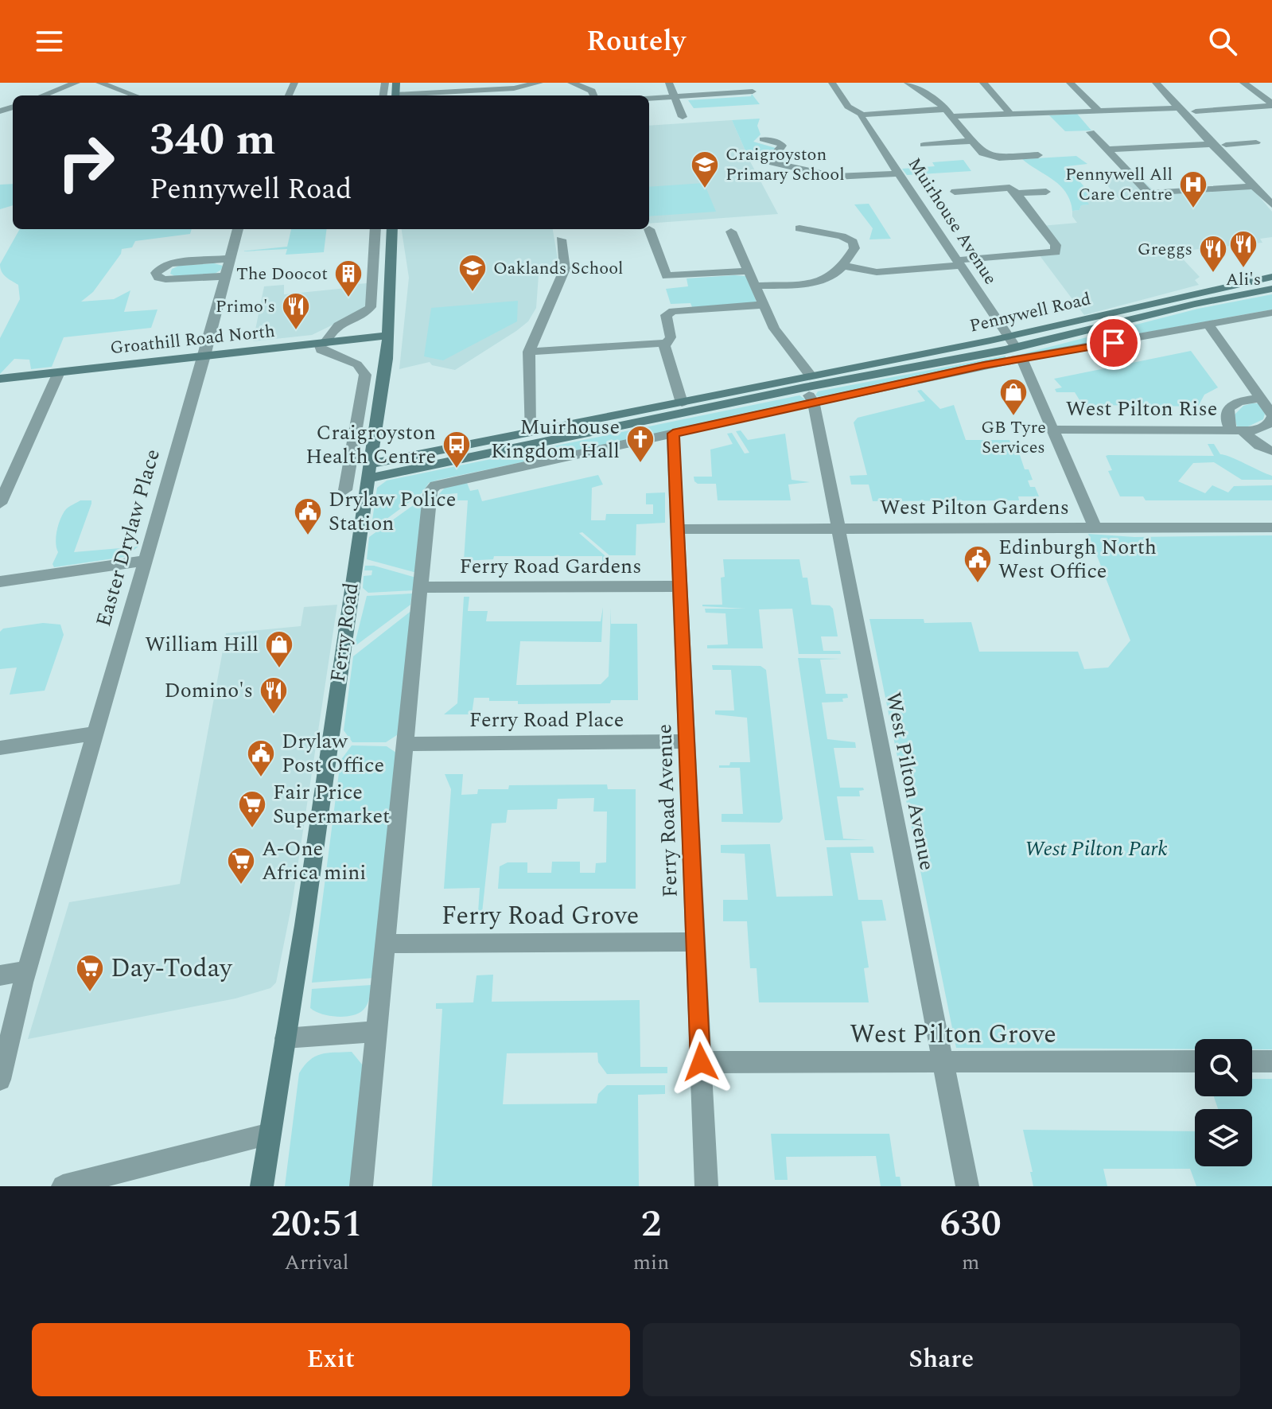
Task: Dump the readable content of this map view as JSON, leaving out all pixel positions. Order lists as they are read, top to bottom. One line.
{"streets":{"street":["Muirhouse Avenue","Pennywell Road","Groathill Road North","West Pilton Rise","West Pilton Gardens","Easter Drylaw Place","Ferry Road Gardens","Ferry Road","Ferry Road Place","West Pilton Avenue","Ferry Road Avenue","Ferry Road Grove","West Pilton Grove"]},"crossings":[["Muirhouse Avenue","Pennywell Road"],["Pennywell Road","Ferry Road Gardens"],["Pennywell Road","Ferry Road"],["Pennywell Road","West Pilton Avenue"],["Pennywell Road","Ferry Road Avenue"],["Groathill Road North","Easter Drylaw Place"],["Groathill Road North","Ferry Road"],["West Pilton Gardens","West Pilton Avenue"],["West Pilton Gardens","Ferry Road Avenue"],["Ferry Road Gardens","Ferry Road Avenue"],["Ferry Road Place","Ferry Road Avenue"],["West Pilton Avenue","West Pilton Grove"],["Ferry Road Avenue","Ferry Road Grove"],["Ferry Road Avenue","West Pilton Grove"]],"parks":["West Pilton Park"],"places":{"school or university":["Craigroyston Primary School","Oaklands School"],"hospital":["Pennywell All Care Centre"],"restaurant":["Ali's","Greggs","Primo's","Domino's"],"building":["The Doocot"],"shop":["GB Tyre Services","William Hill"],"church":["Muirhouse Kingdom Hall"],"bus stop":["Craigroyston Health Centre"],"public building":["Drylaw Police Station","Edinburgh North West Office","Drylaw Post Office"],"supermarket":["Fair Price Supermarket","A-One Africa mini","Day-Today"]},"page":{"header":"Routely","turn":["340 m","Pennywell Road"],"eta":["20:51","Arrival","2","min","630","m"],"buttons":["Exit","Share"]}}
